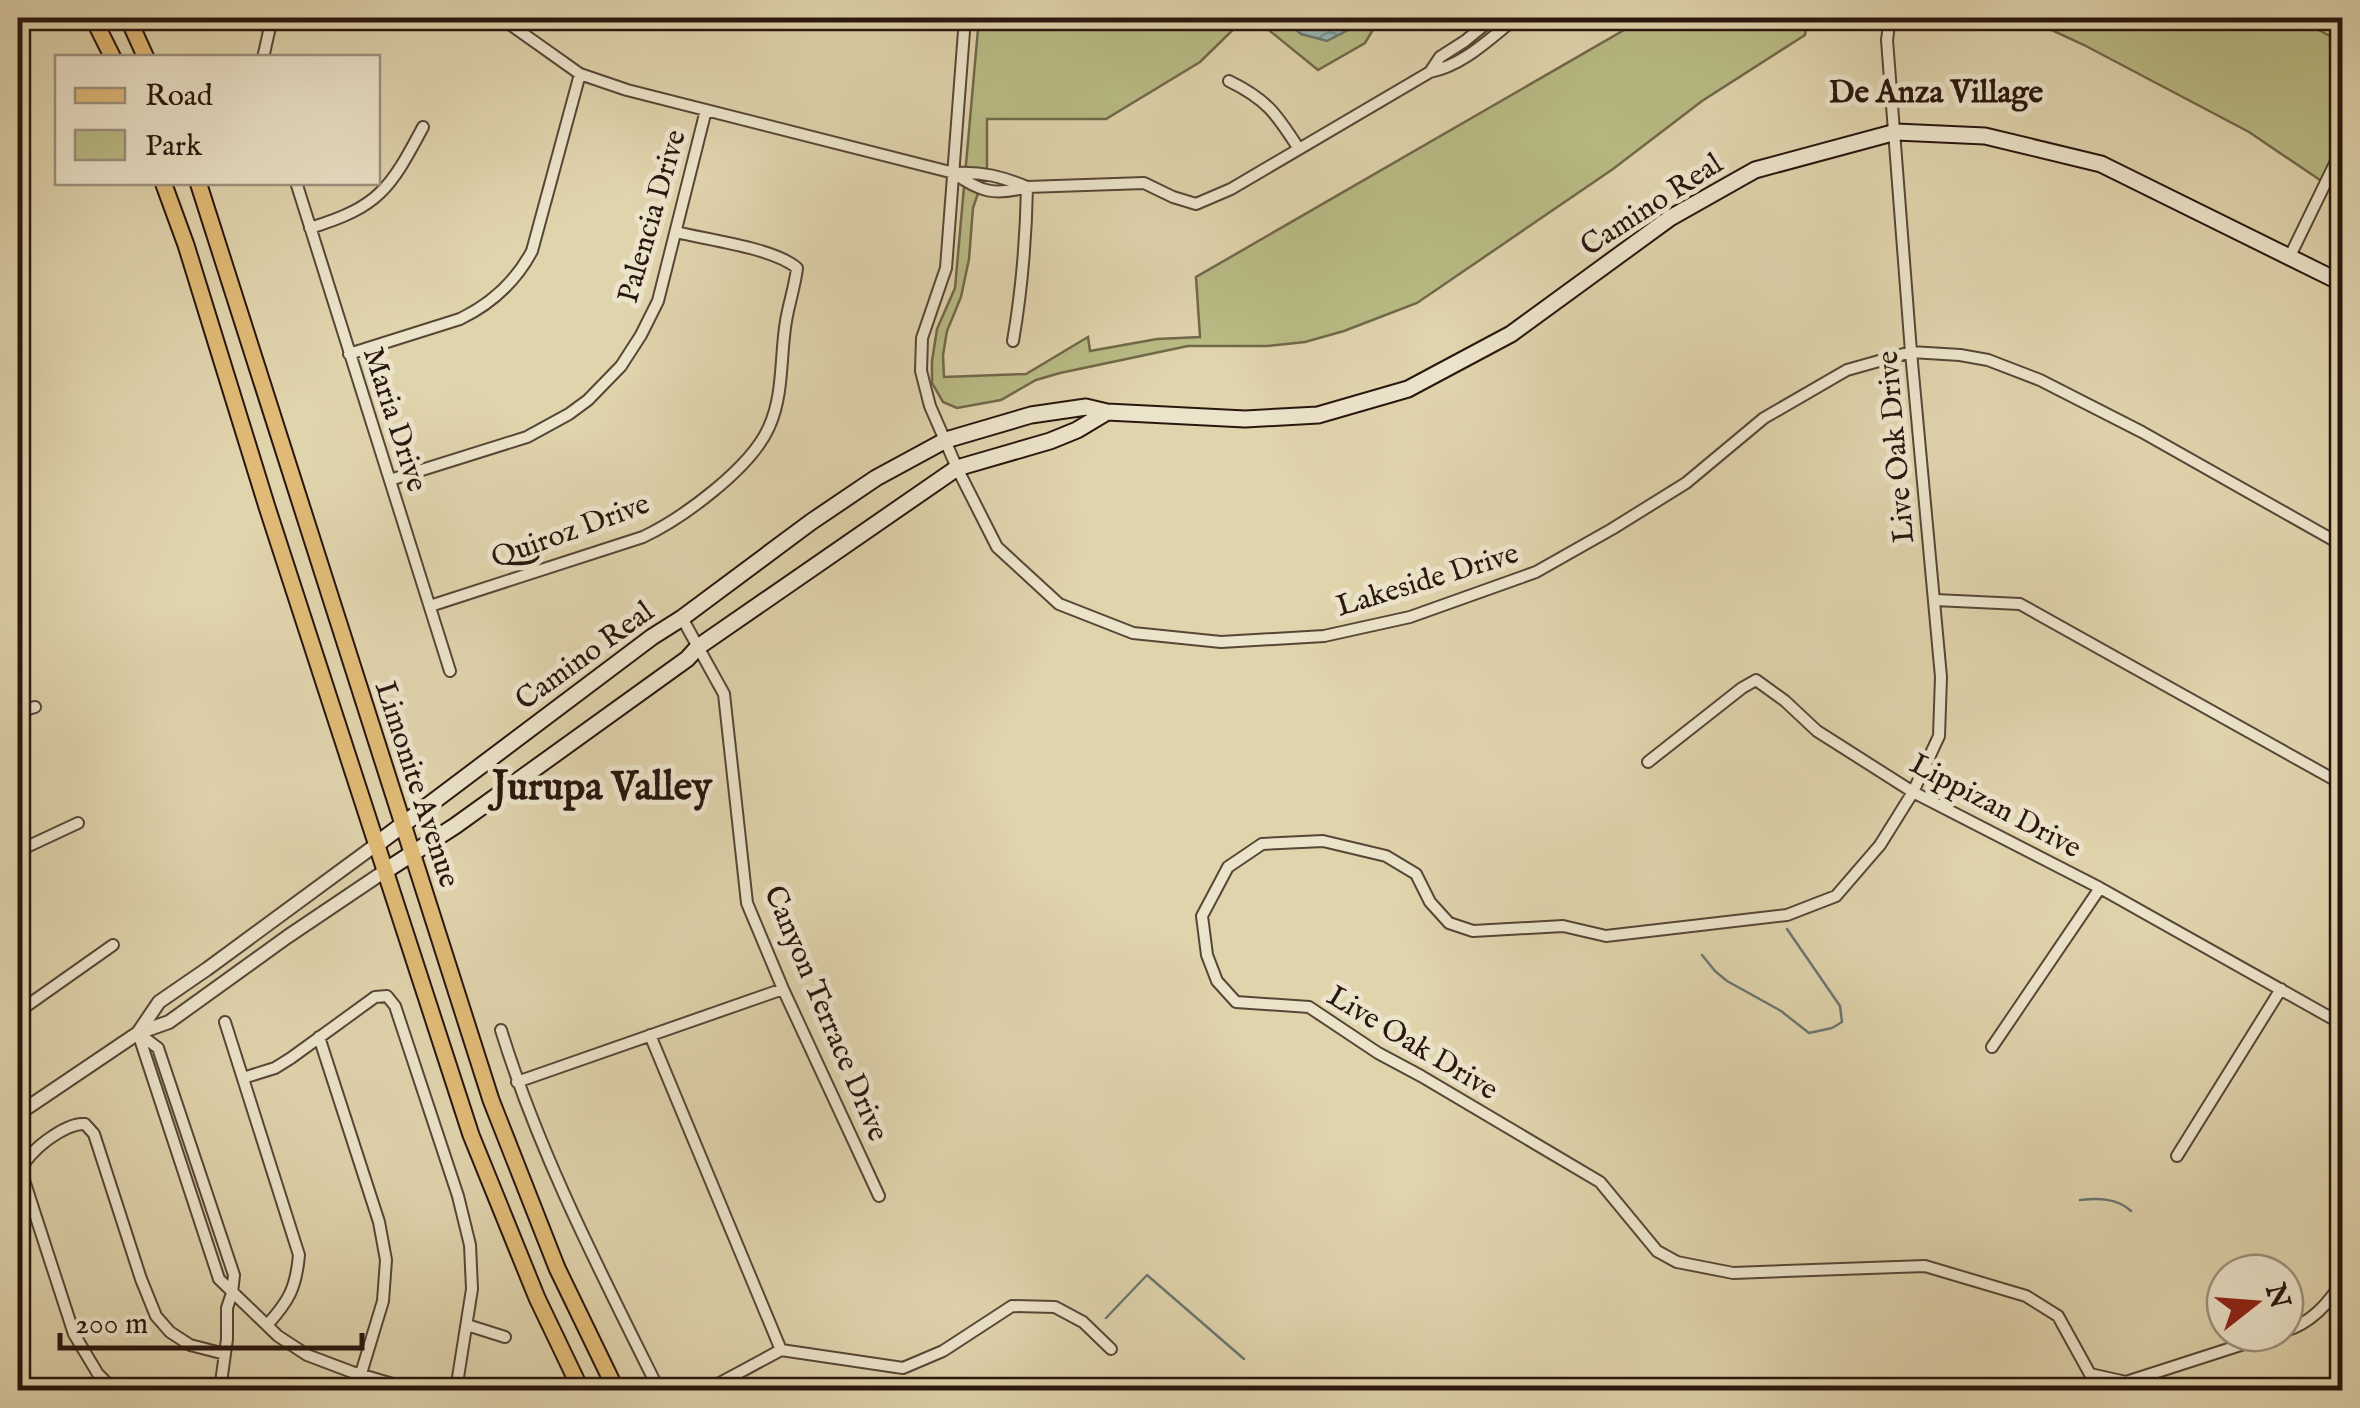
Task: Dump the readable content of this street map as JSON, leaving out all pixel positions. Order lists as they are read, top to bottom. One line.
{"streets":{"main road":["Camino Real","Limonite Avenue"],"street":["Palencia Drive","Maria Drive","Live Oak Drive","Quiroz Drive","Lakeside Drive","Lippizan Drive","Canyon Terrace Drive"]},"crossings":[["Camino Real","Live Oak Drive"],["Camino Real","Lakeside Drive"],["Camino Real","Limonite Avenue"],["Camino Real","Canyon Terrace Drive"],["Palencia Drive","Maria Drive"],["Palencia Drive","Quiroz Drive"],["Maria Drive","Quiroz Drive"],["Live Oak Drive","Lakeside Drive"],["Live Oak Drive","Lippizan Drive"]],"districts":["De Anza Village","Jurupa Valley"],"legend":["Road","Park"],"scale_bar":"200 m","north":"right"}
